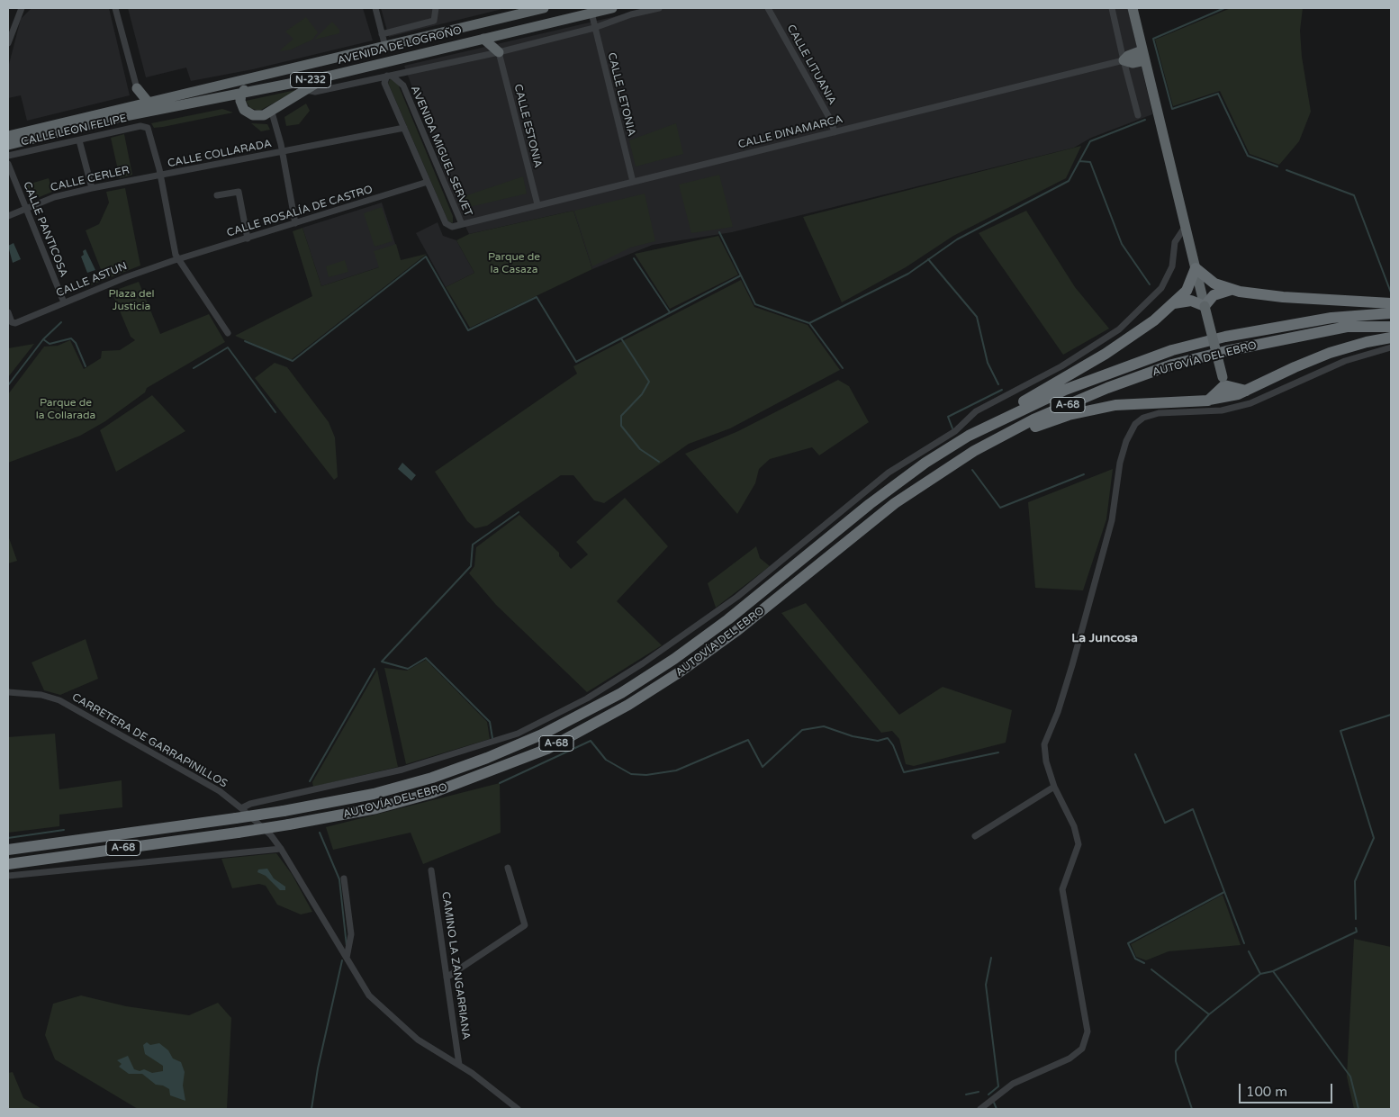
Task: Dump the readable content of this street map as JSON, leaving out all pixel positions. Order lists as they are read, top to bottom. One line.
{"streets":{"highway":["AVENIDA DE LOGROÑO","N-232","AUTOVÍA DEL EBRO","A-68"],"street":["CALLE LITUANIA","CALLE LETONIA","CALLE ESTONIA","CALLE LEON FELIPE","CALLE DINAMARCA","AVENIDA MIGUEL SERVET","CALLE COLLARADA","CALLE CERLER","CALLE ROSALÍA DE CASTRO","CALLE PANTICOSA","CALLE ASTUN","CARRETERA DE GARRAPINILLOS","CAMINO LA ZANGARRIANA"]},"crossings":[["AVENIDA DE LOGROÑO","CALLE LETONIA"],["CALLE LITUANIA","CALLE DINAMARCA"],["CALLE LETONIA","CALLE DINAMARCA"],["CALLE ESTONIA","CALLE DINAMARCA"],["CALLE LEON FELIPE","CALLE COLLARADA"],["CALLE LEON FELIPE","CALLE CERLER"],["CALLE DINAMARCA","AVENIDA MIGUEL SERVET"],["AVENIDA MIGUEL SERVET","CALLE COLLARADA"],["AVENIDA MIGUEL SERVET","CALLE ROSALÍA DE CASTRO"],["CALLE COLLARADA","CALLE CERLER"],["CALLE CERLER","CALLE PANTICOSA"],["CALLE ROSALÍA DE CASTRO","CALLE ASTUN"],["CALLE PANTICOSA","CALLE ASTUN"],["AUTOVÍA DEL EBRO","CARRETERA DE GARRAPINILLOS"],["CARRETERA DE GARRAPINILLOS","CAMINO LA ZANGARRIANA"]],"districts":["La Juncosa"],"parks":["Parque de la Casaza","Plaza del Justicia","Parque de la Collarada"],"scale_bar":"100 m"}
